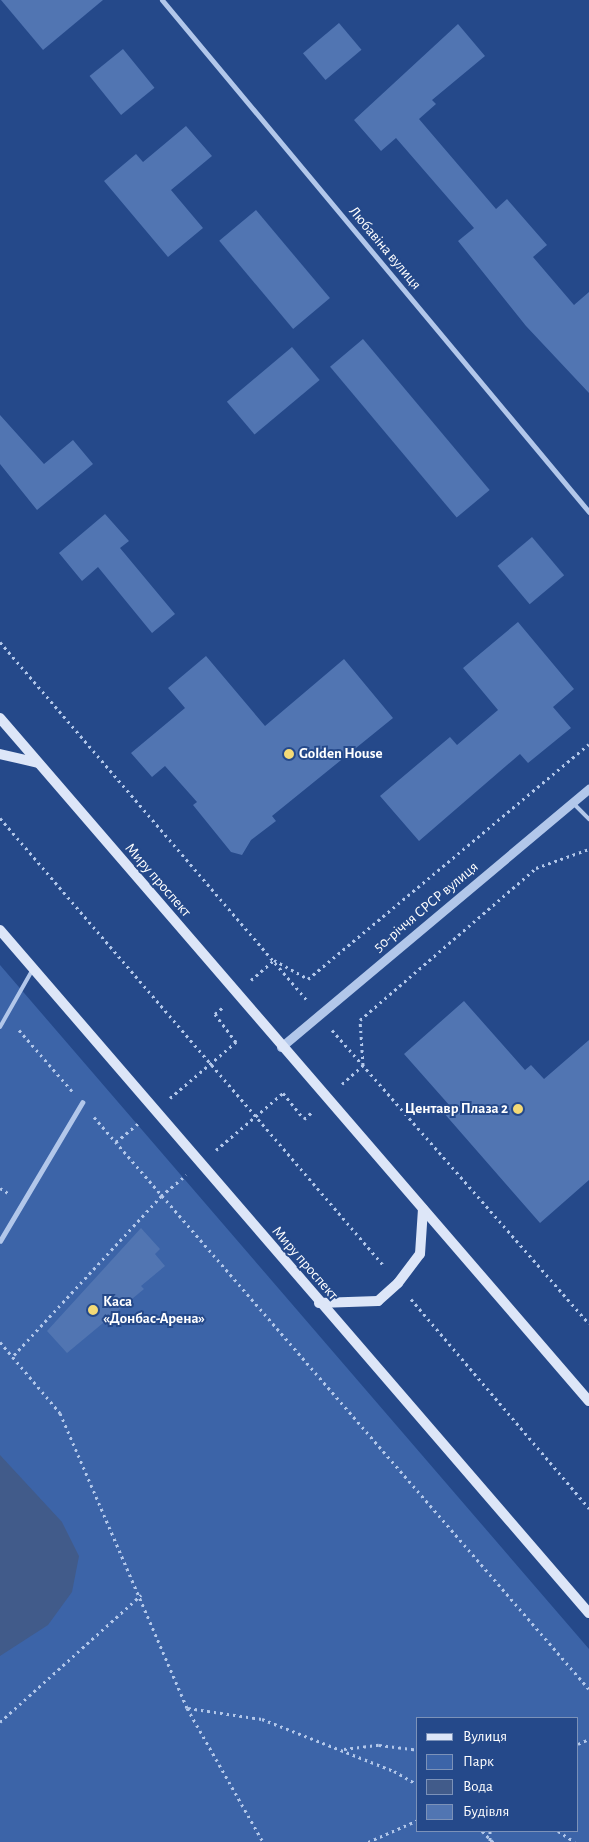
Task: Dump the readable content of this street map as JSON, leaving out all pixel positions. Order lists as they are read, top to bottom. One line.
{"streets":{"main road":["Миру проспект"],"street":["Любавіна вулиця","50-річчя СРСР вулиця"]},"crossings":[["Миру проспект","50-річчя СРСР вулиця"]],"places":["Golden House","Центавр Плаза 2","Каса «Донбас-Арена»"],"legend":["Вулиця","Парк","Вода","Будівля"]}
